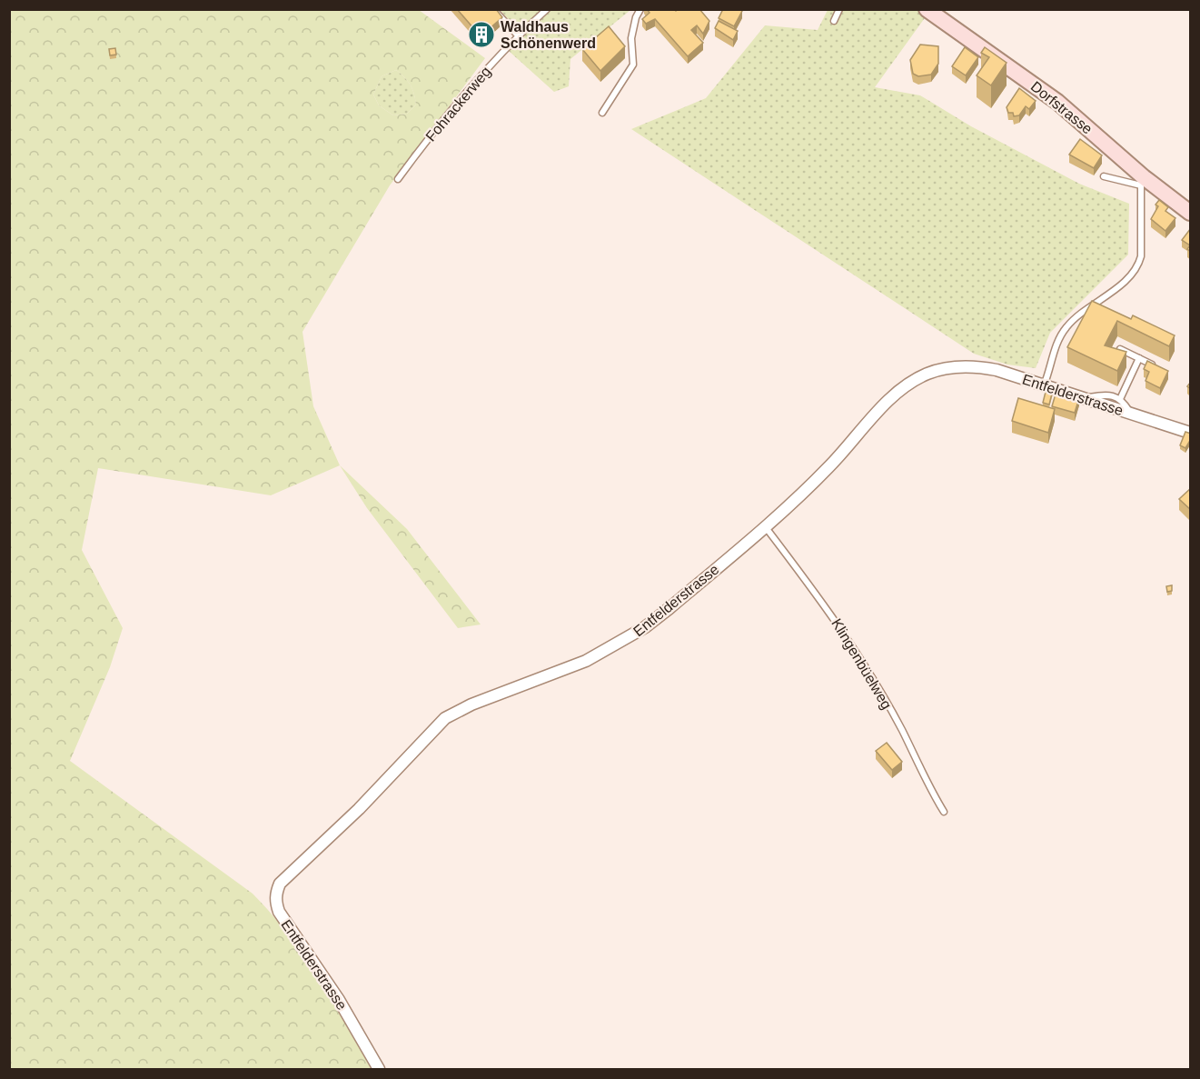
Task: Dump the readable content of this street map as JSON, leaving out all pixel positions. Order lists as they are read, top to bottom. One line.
{"streets":{"street":["Dorfstrasse","Entfelderstrasse"],"lane":["Fohrackerweg","Klingenbüelweg"]},"crossings":[["Entfelderstrasse","Klingenbüelweg"]],"places":{"building":["Waldhaus Schönenwerd"]}}
